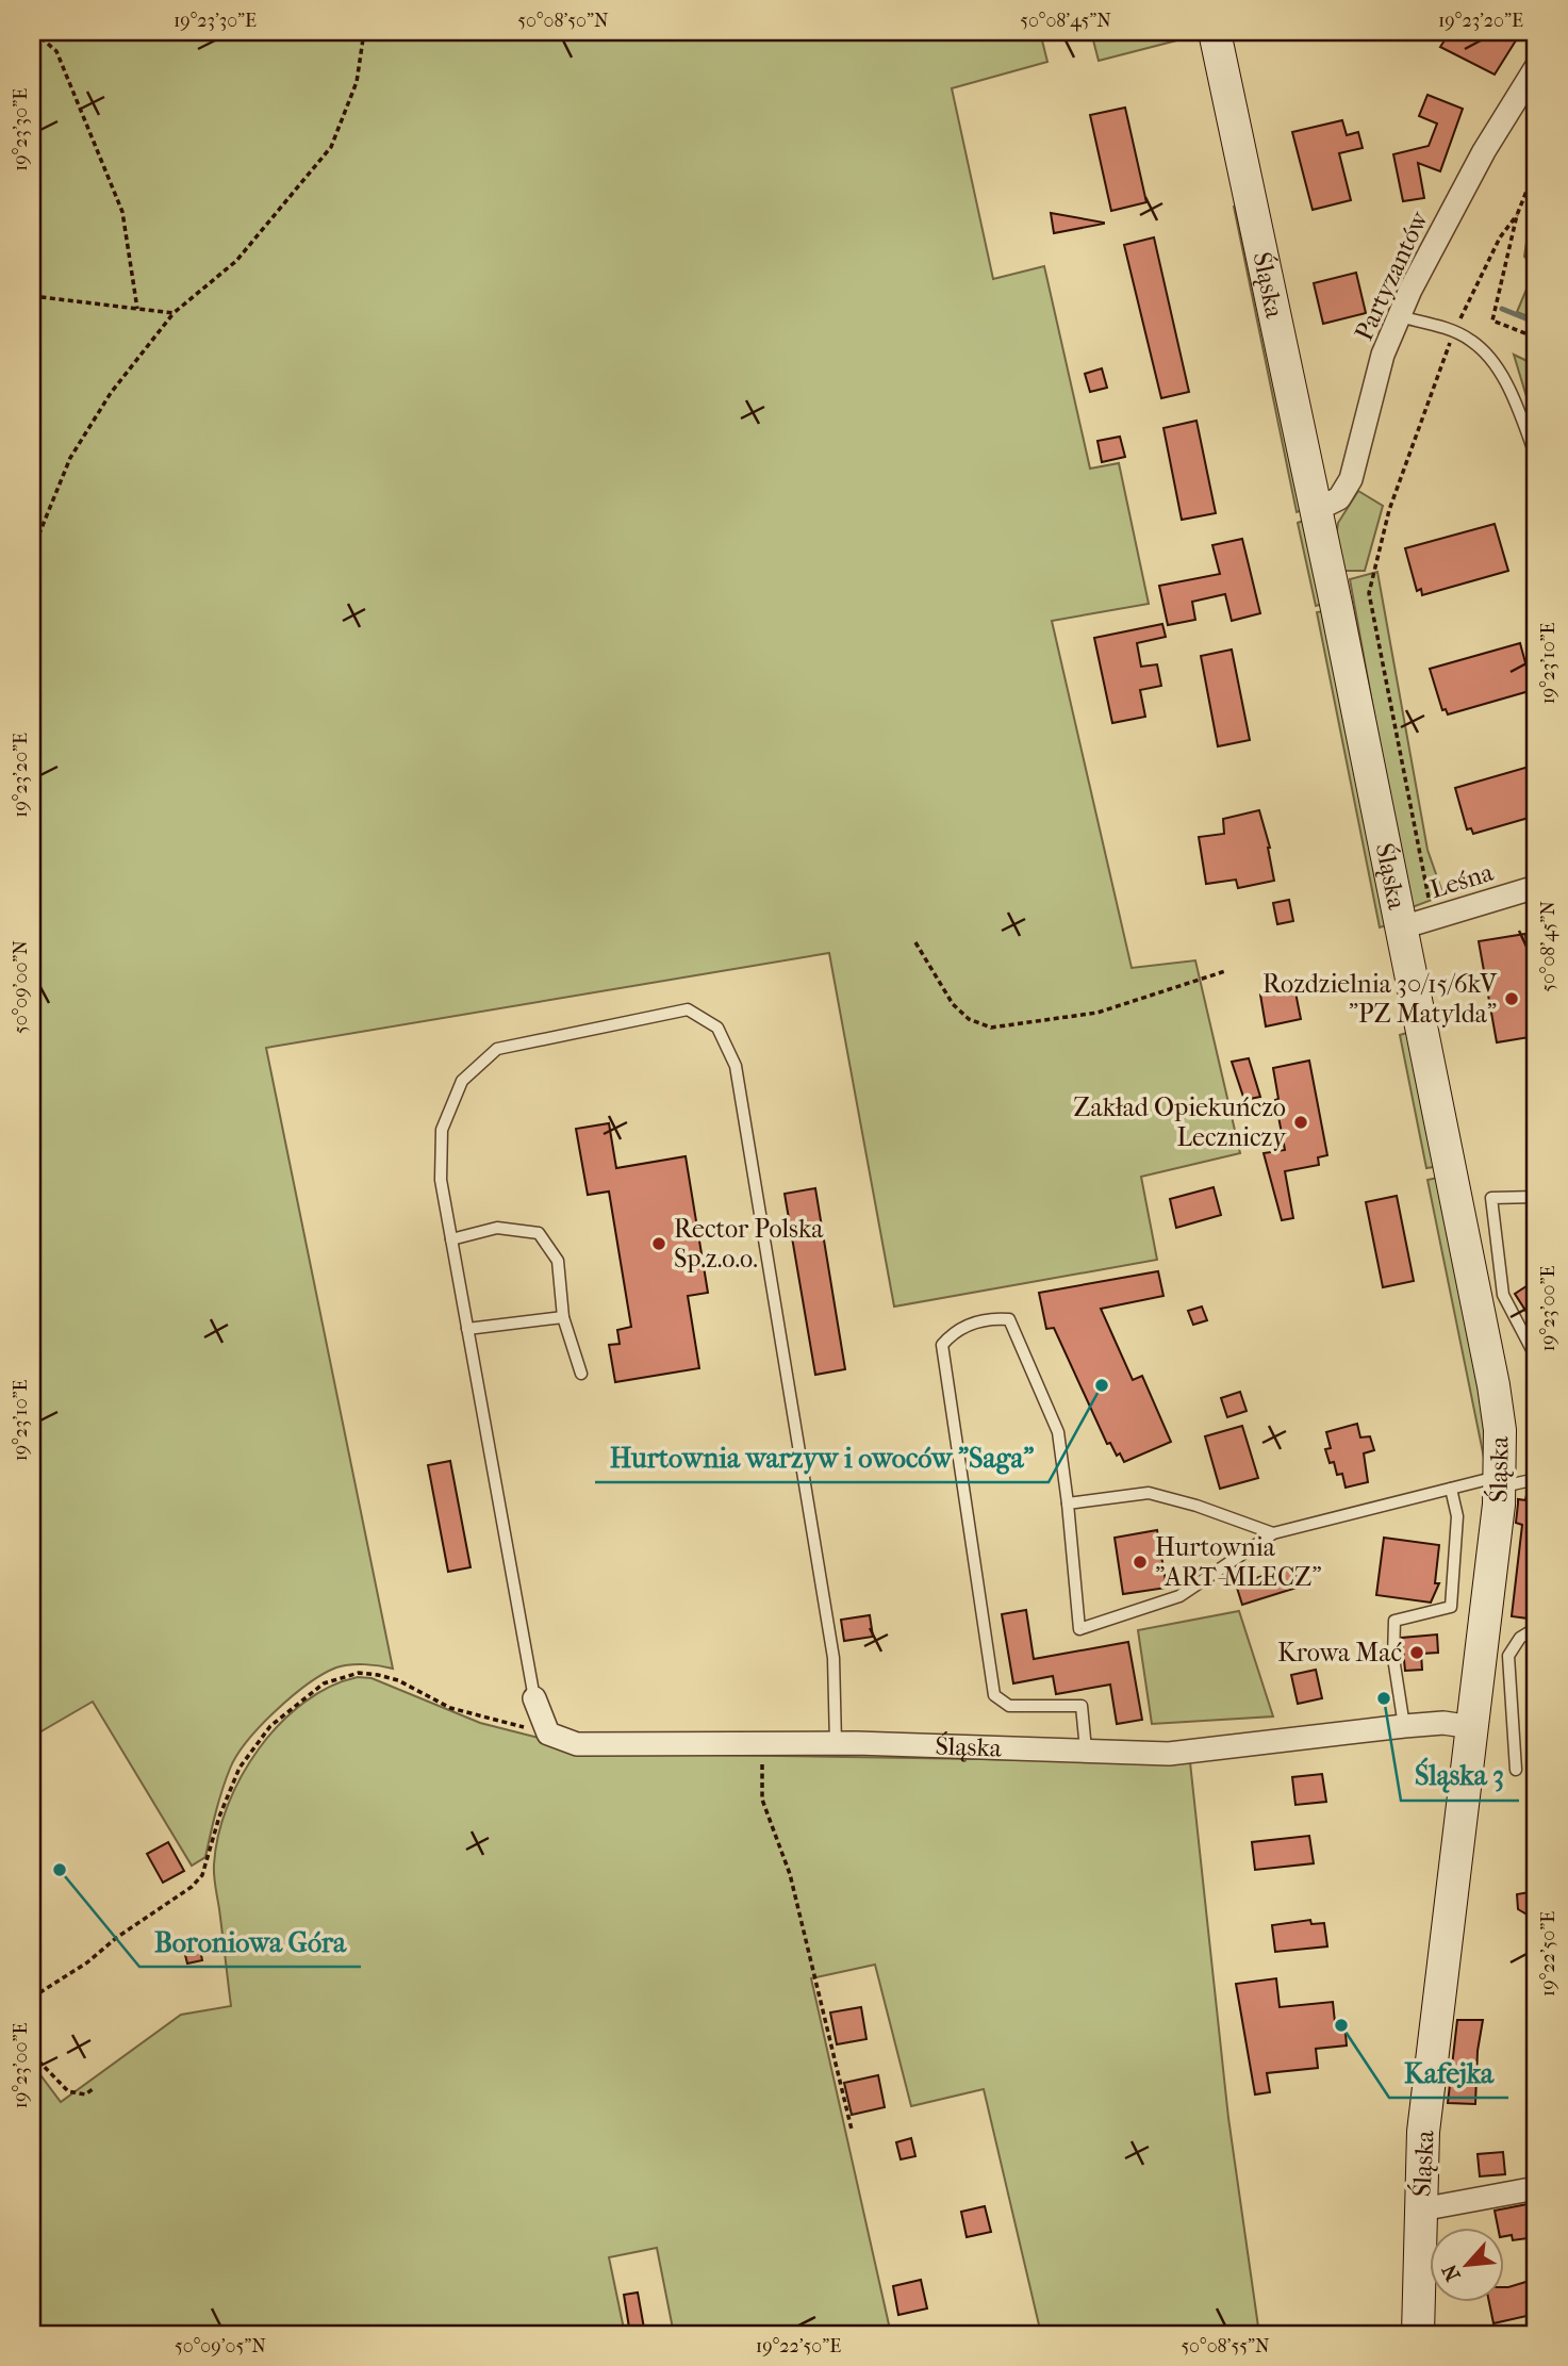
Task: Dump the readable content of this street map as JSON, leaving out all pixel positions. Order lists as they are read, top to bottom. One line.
{"streets":{"main road":["Śląska"],"street":["Partyzantów","Leśna"]},"crossings":[["Partyzantów","Śląska"],["Śląska","Leśna"]],"places":["Rozdzielnia 30/15/6kV \"PZ Matylda\"","Zakład Opiekuńczo Leczniczy","Rector Polska Sp.z.o.o.","Hurtownia warzyw i owoców \"Saga\"","Hurtownia \"ART-MLECZ\"","Krowa Mać","Śląska 3","Boroniowa Góra","Kafejka"],"north":"bottom left","coordinates":["19°23'30\"E","50°08'50\"N","50°08'45\"N","19°23'20\"E","19°23'10\"E","50°09'00\"N","19°23'00\"E","19°22'50\"E","50°09'05\"N","50°08'55\"N"]}
